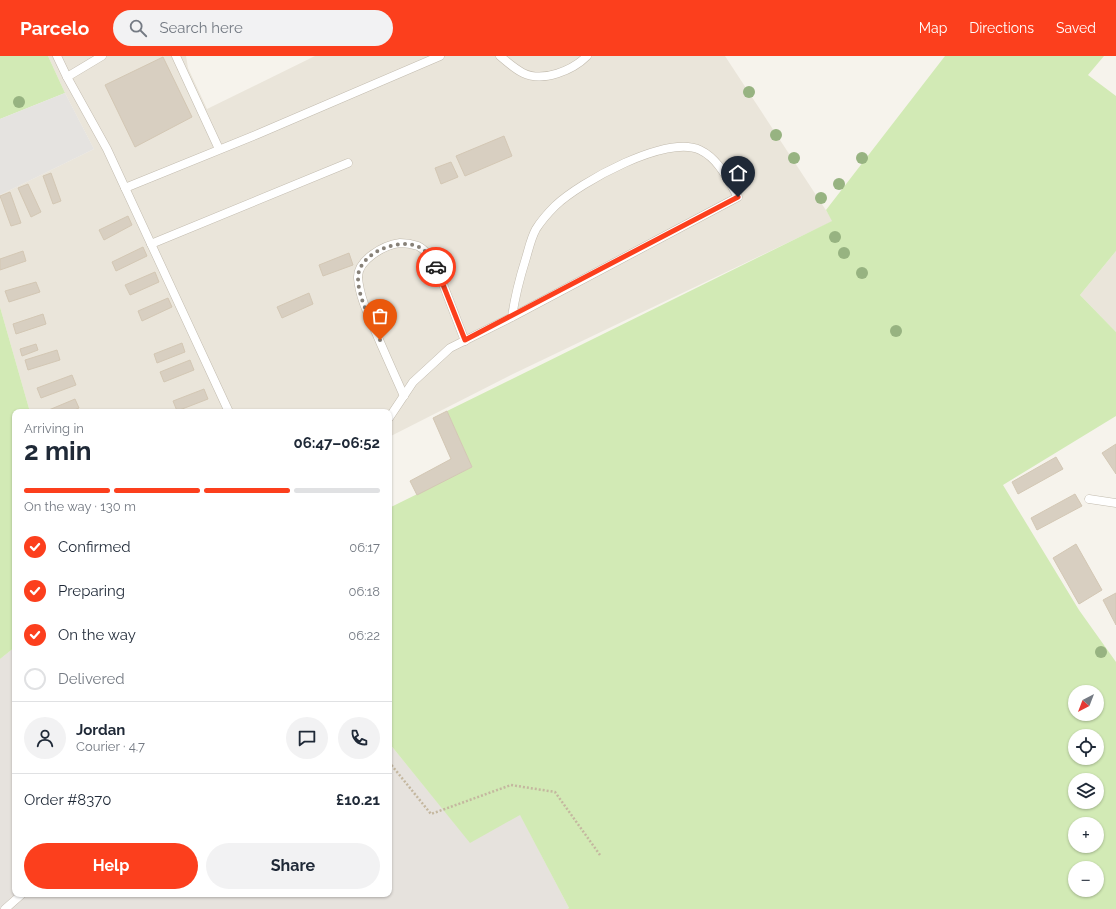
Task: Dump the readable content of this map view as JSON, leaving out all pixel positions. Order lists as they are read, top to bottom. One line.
{"north":"bottom left","page":{"header":"Parcelo","search":"Search here","nav":["Map","Directions","Saved"],"heading":["2 min","Arriving in","06:47–06:52"],"panel":["Jordan","Courier · 4.7","Order #8370","£10.21"],"bar":"On the way · 130 m","list":[["Confirmed","06:17"],["Preparing","06:18"],["On the way","06:22"],"Delivered"],"map_buttons":["+","−"],"buttons":["Help","Share"]}}
